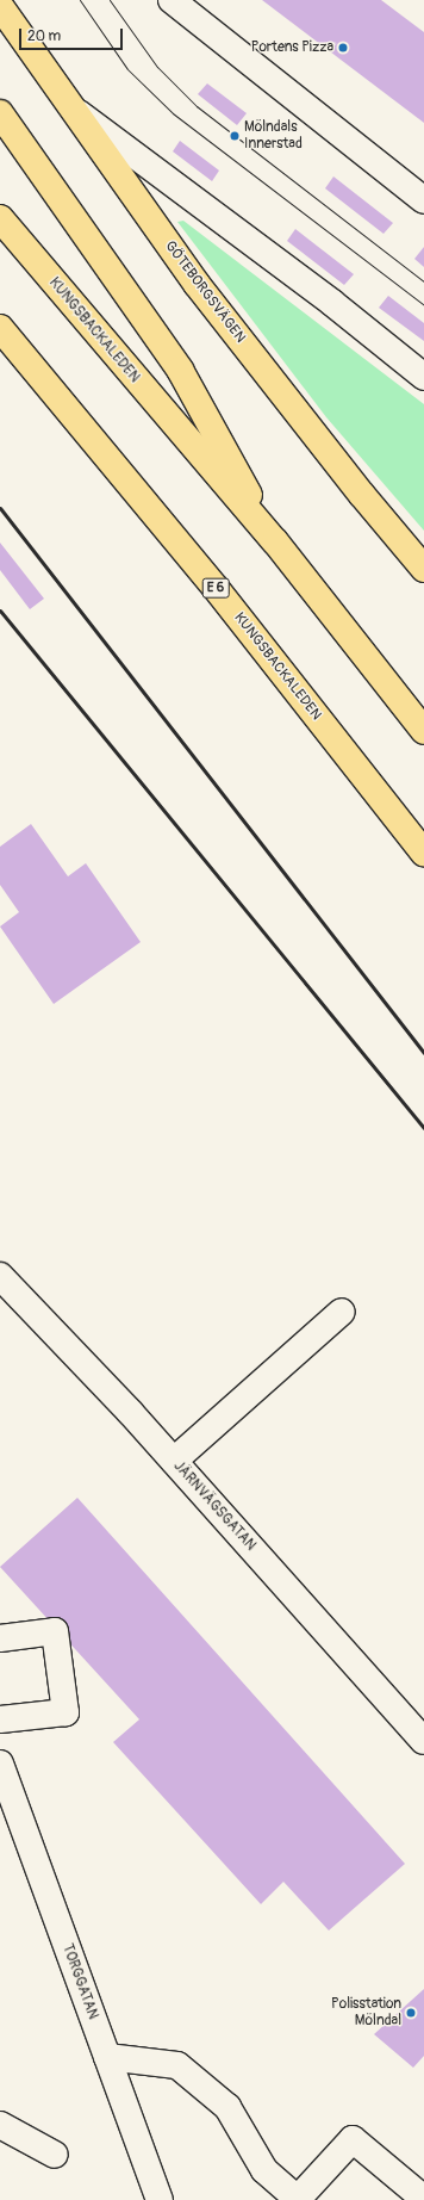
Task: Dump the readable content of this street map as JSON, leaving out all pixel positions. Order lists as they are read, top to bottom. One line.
{"streets":{"main road":["GÖTEBORGSVÄGEN","KUNGSBACKALEDEN","E 6"],"street":["JÄRNVÄGSGATAN","TORGGATAN"]},"places":["Portens Pizza","Mölndals Innerstad","Polisstation Mölndal"],"scale_bar":"20 m"}
